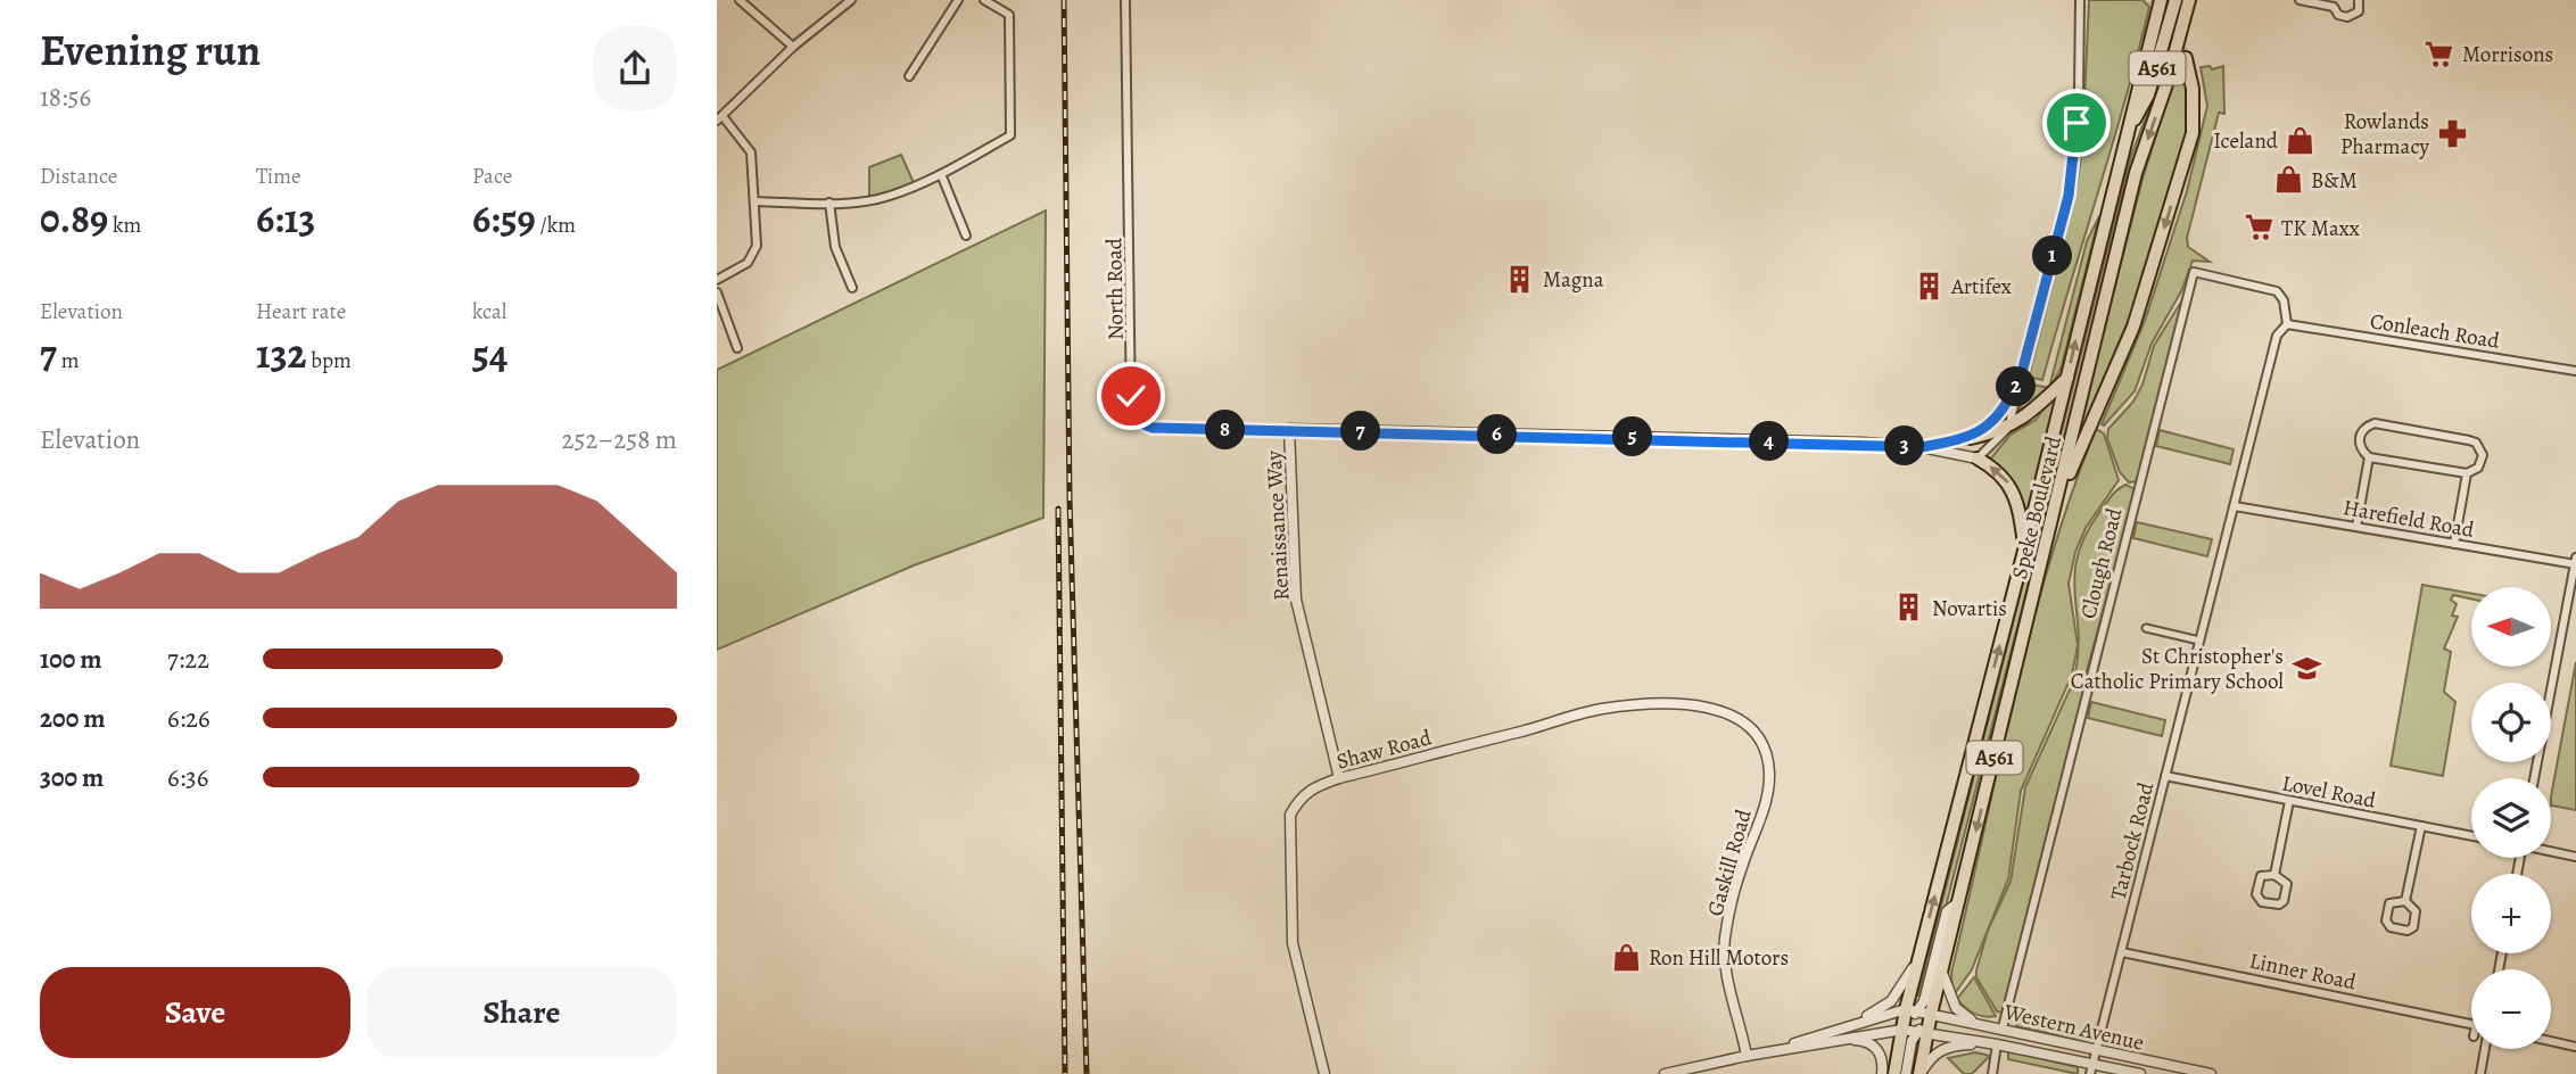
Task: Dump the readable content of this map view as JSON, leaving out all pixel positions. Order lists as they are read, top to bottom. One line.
{"streets":{"highway":["A561","Speke Boulevard"],"street":["North Road","Conleach Road","Harefield Road","Renaissance Way","Clough Road","Shaw Road","Lovel Road","Tarbock Road","Gaskill Road","Linner Road","Western Avenue"]},"crossings":[["A561","Speke Boulevard"],["A561","Western Avenue"],["North Road","Renaissance Way"],["Conleach Road","Clough Road"],["Conleach Road","Tarbock Road"],["Speke Boulevard","Western Avenue"],["Harefield Road","Tarbock Road"],["Renaissance Way","Shaw Road"],["Clough Road","Tarbock Road"],["Clough Road","Western Avenue"],["Shaw Road","Gaskill Road"],["Lovel Road","Tarbock Road"],["Tarbock Road","Linner Road"],["Tarbock Road","Western Avenue"]],"places":{"supermarket":["Morrisons","TK Maxx"],"pharmacy":["Rowlands Pharmacy"],"shop":["Iceland","B&M","Ron Hill Motors"],"building":["Magna","Artifex","Novartis"],"school or university":["St Christopher's Catholic Primary School"]},"north":"left","page":{"heading":["Evening run","18:56"],"stats":[["Distance","0.89 km"],["Time","6:13"],["Pace","6:59 /km"],["Elevation","7 m"],["Heart rate","132 bpm"],["kcal","54"]],"pins":["1","2","8","7","6","5","4","3"],"chart":["Elevation","252–258 m"],"map_buttons":["+","−"],"list":[{"name":"100 m","note":"7:22"},{"name":"200 m","note":"6:26"},{"name":"300 m","note":"6:36"}],"buttons":["Save","Share"]}}
